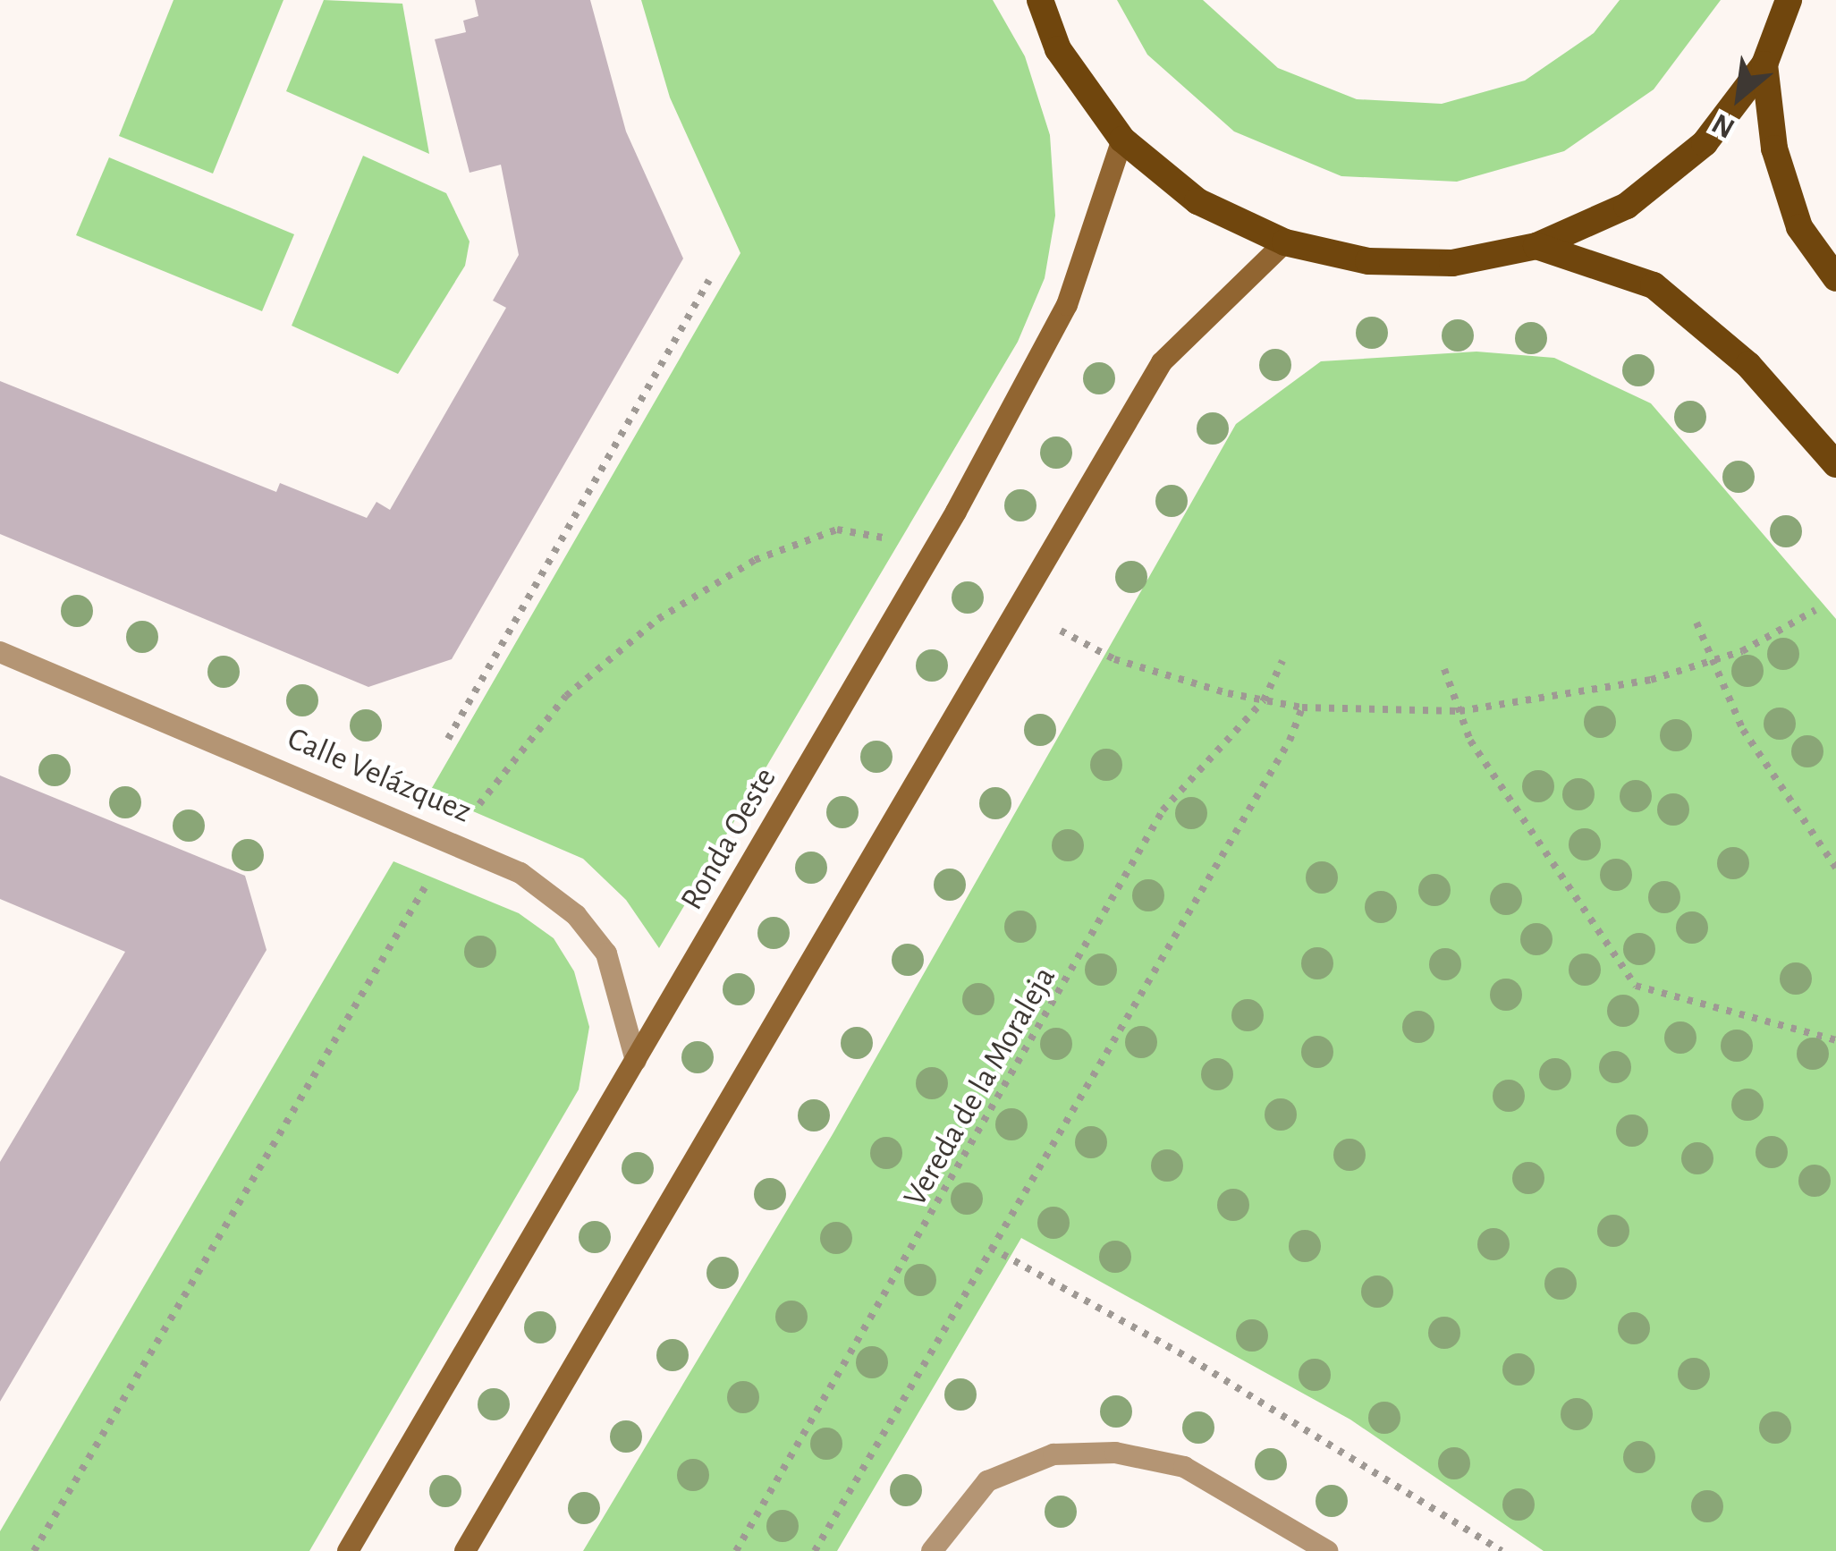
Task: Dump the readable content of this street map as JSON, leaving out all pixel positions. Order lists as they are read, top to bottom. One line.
{"streets":{"main road":["Ronda Oeste"],"street":["Calle Velázquez"],"path":["Vereda de la Moraleja"]},"crossings":[["Calle Velázquez","Ronda Oeste"]],"north":"bottom left"}
